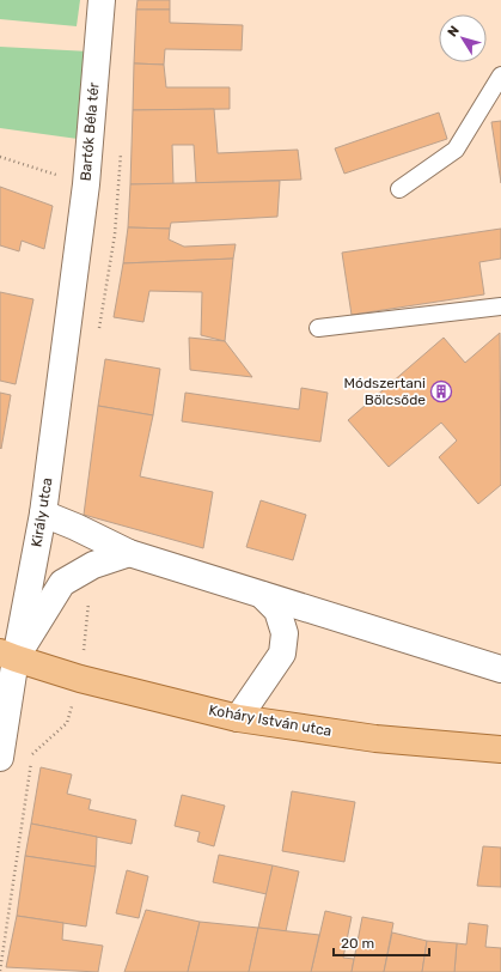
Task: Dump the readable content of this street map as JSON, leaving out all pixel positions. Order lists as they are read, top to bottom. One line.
{"streets":{"main road":["Koháry István utca"],"street":["Bartók Béla tér","Király utca"]},"crossings":[["Bartók Béla tér","Király utca"],["Király utca","Koháry István utca"]],"places":{"building":["Módszertani Bölcsőde"]},"scale_bar":"20 m","north":"top left"}
